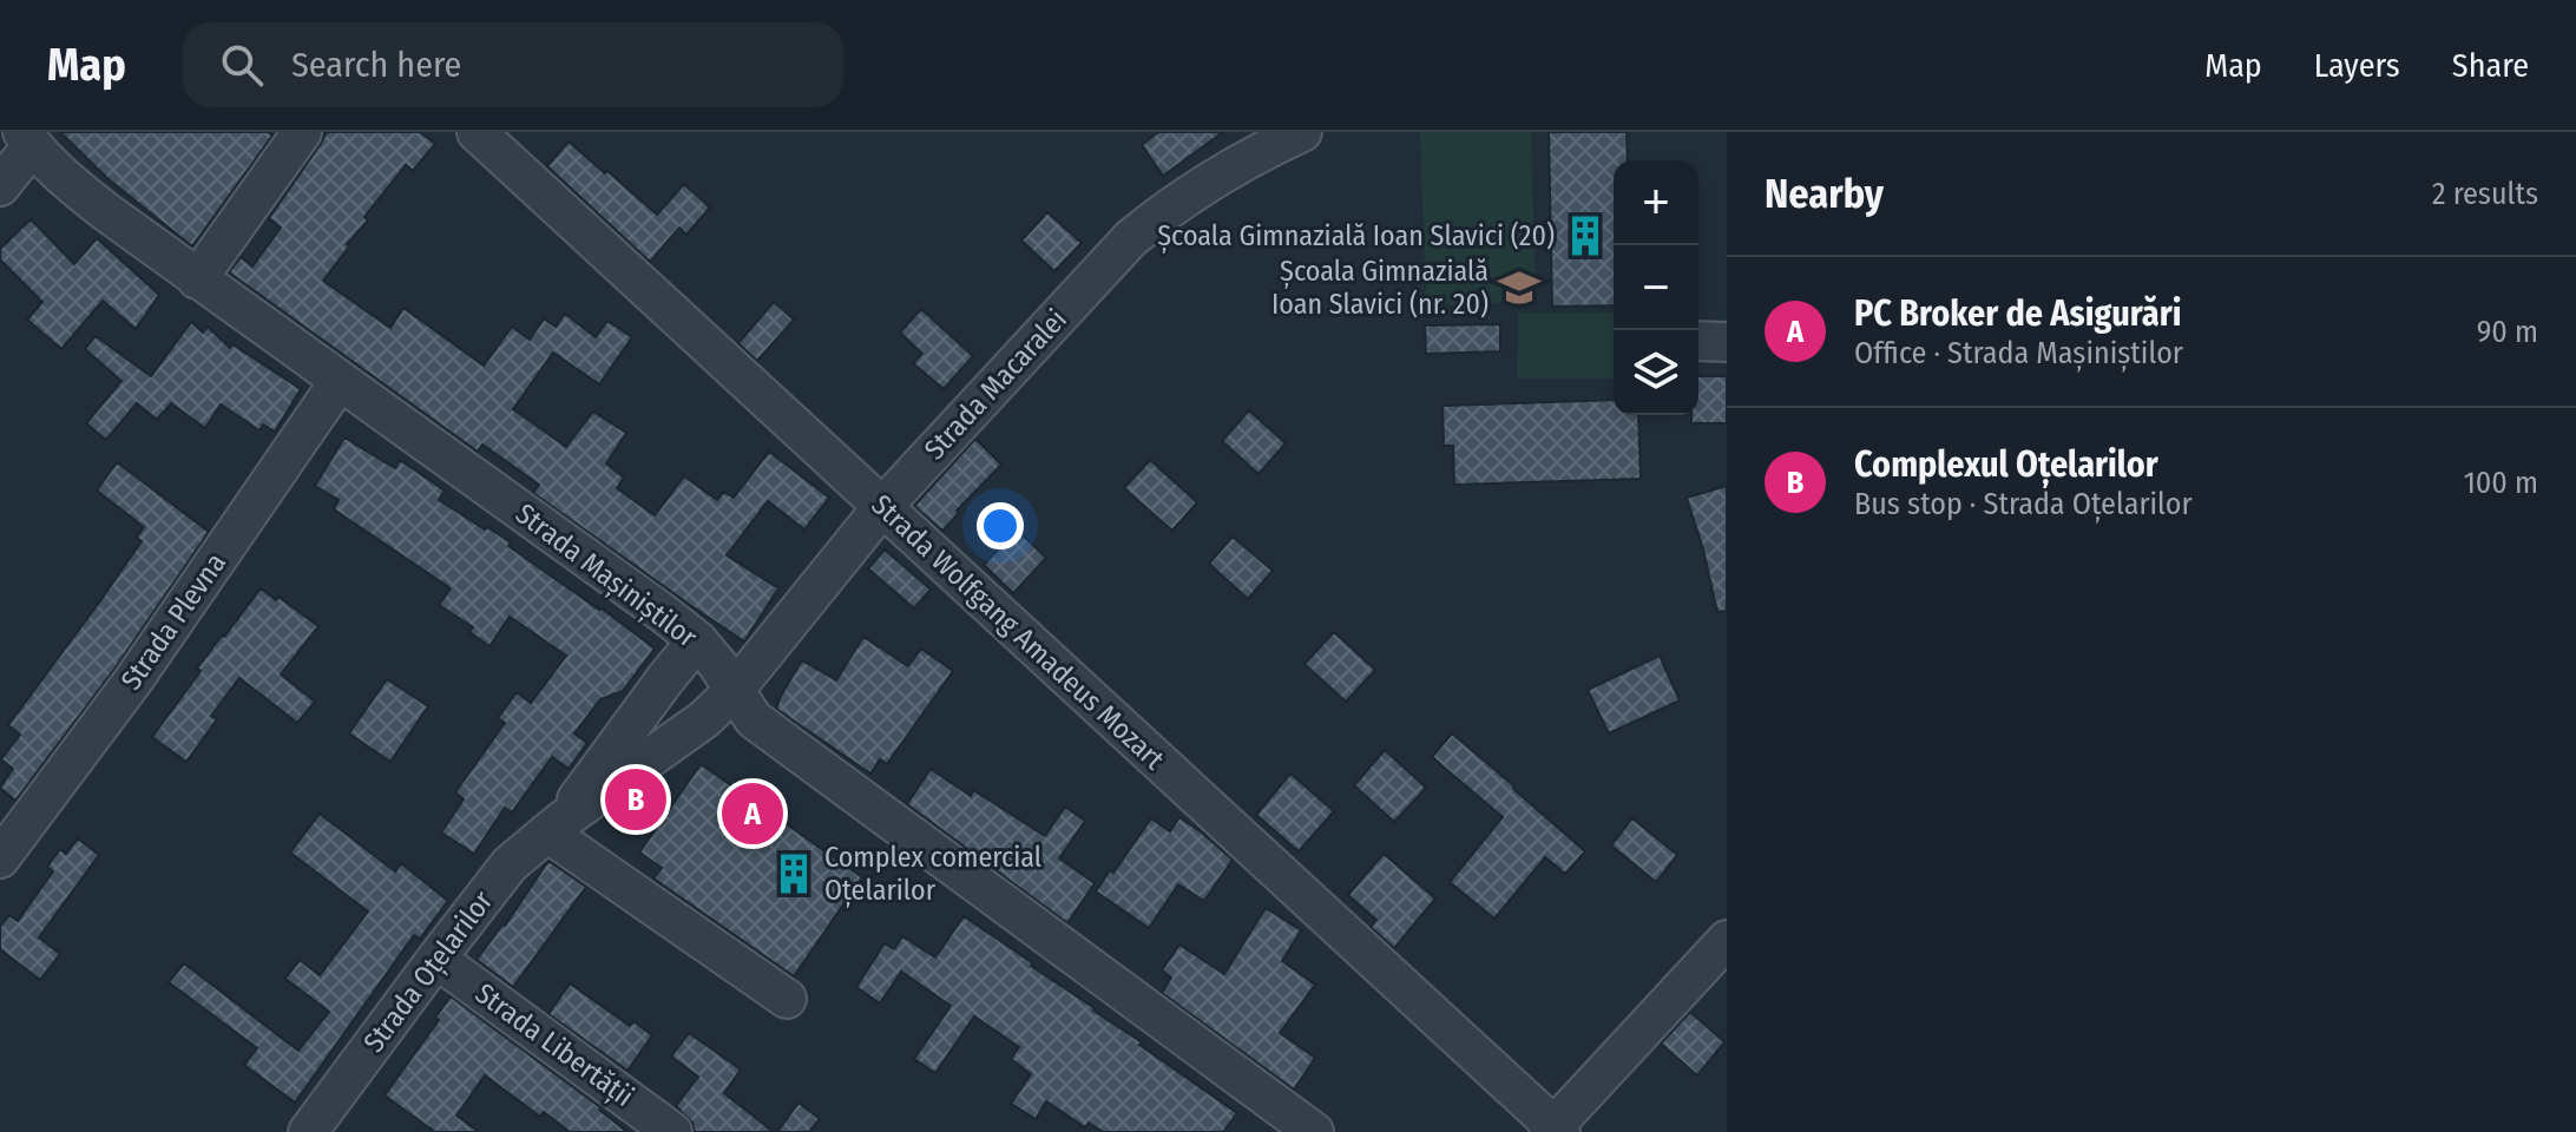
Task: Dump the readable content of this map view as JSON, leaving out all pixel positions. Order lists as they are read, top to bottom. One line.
{"streets":{"street":["Strada Macaralei","Strada Mașiniștilor","Strada Plevna","Strada Wolfgang Amadeus Mozart","Strada Oțelarilor","Strada Libertății"]},"crossings":[["Strada Macaralei","Strada Mașiniștilor"],["Strada Macaralei","Strada Wolfgang Amadeus Mozart"],["Strada Macaralei","Strada Oțelarilor"],["Strada Mașiniștilor","Strada Plevna"],["Strada Mașiniștilor","Strada Oțelarilor"],["Strada Oțelarilor","Strada Libertății"]],"places":{"building":["Școala Gimnazială Ioan Slavici (20)","Complex comercial Oțelarilor"],"school or university":["Școala Gimnazială Ioan Slavici (nr. 20)"]},"page":{"header":"Map","search":"Search here","nav":["Map","Layers","Share"],"heading":["Nearby","2 results"],"map_buttons":["+","−"],"list":[{"mark":"A","name":"PC Broker de Asigurări","note":"Office · Strada Mașiniștilor","value":"90 m"},{"mark":"B","name":"Complexul Oțelarilor","note":"Bus stop · Strada Oțelarilor","value":"100 m"}],"pins":["B","A"]}}
